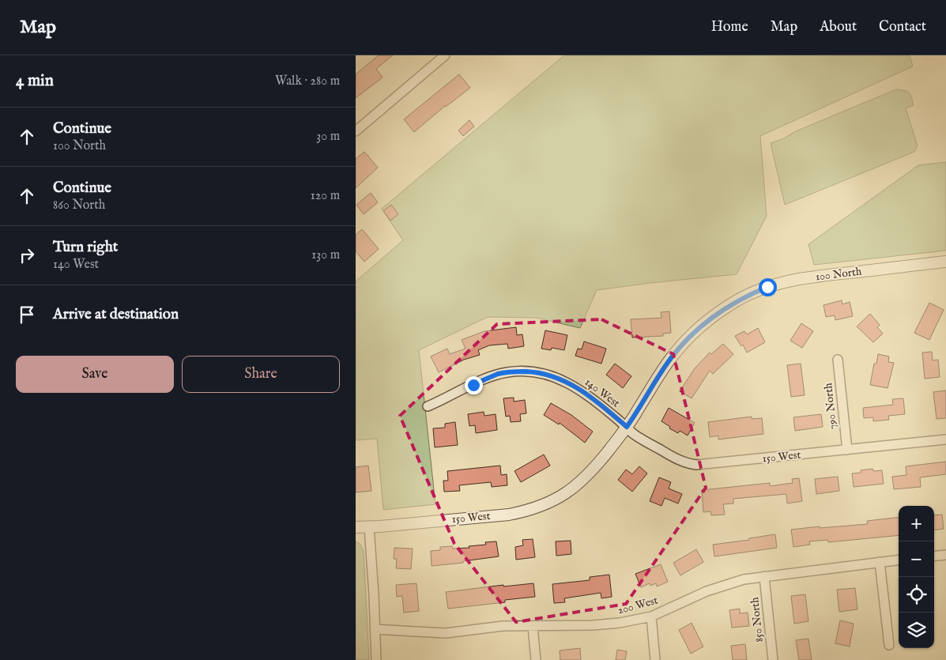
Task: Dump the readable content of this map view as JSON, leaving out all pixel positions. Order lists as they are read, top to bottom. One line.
{"streets":{"street":["100 North","140 West","790 North","150 West","200 West","850 North"]},"crossings":[["100 North","140 West"],["100 North","150 West"],["140 West","150 West"],["790 North","150 West"],["200 West","850 North"]],"page":{"header":"Map","nav":["Home","Map","About","Contact"],"heading":["4 min","Walk · 280 m"],"list":[["Continue","100 North","30 m"],["Continue","860 North","120 m"],["Turn right","140 West","130 m"],"Arrive at destination"],"buttons":["Save","Share"],"map_buttons":["+","−"]}}
